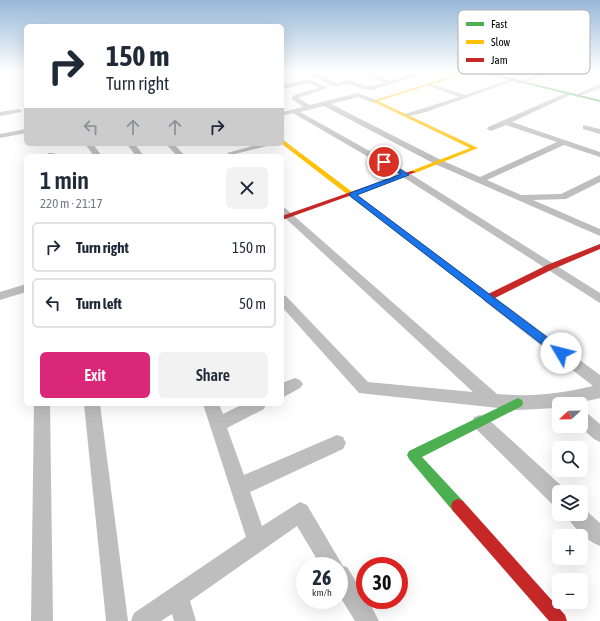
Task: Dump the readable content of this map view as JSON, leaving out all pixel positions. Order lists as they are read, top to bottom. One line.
{"legend":["Fast","Slow","Jam"],"north":"left","page":{"turn":["150 m","Turn right"],"heading":["1 min","220 m · 21:17"],"list":[{"name":"Turn right","value":"150 m"},{"name":"Turn left","value":"50 m"}],"buttons":["Exit","Share"],"map_buttons":["+","−"],"speed":"26 km/h","limit":"30"}}
